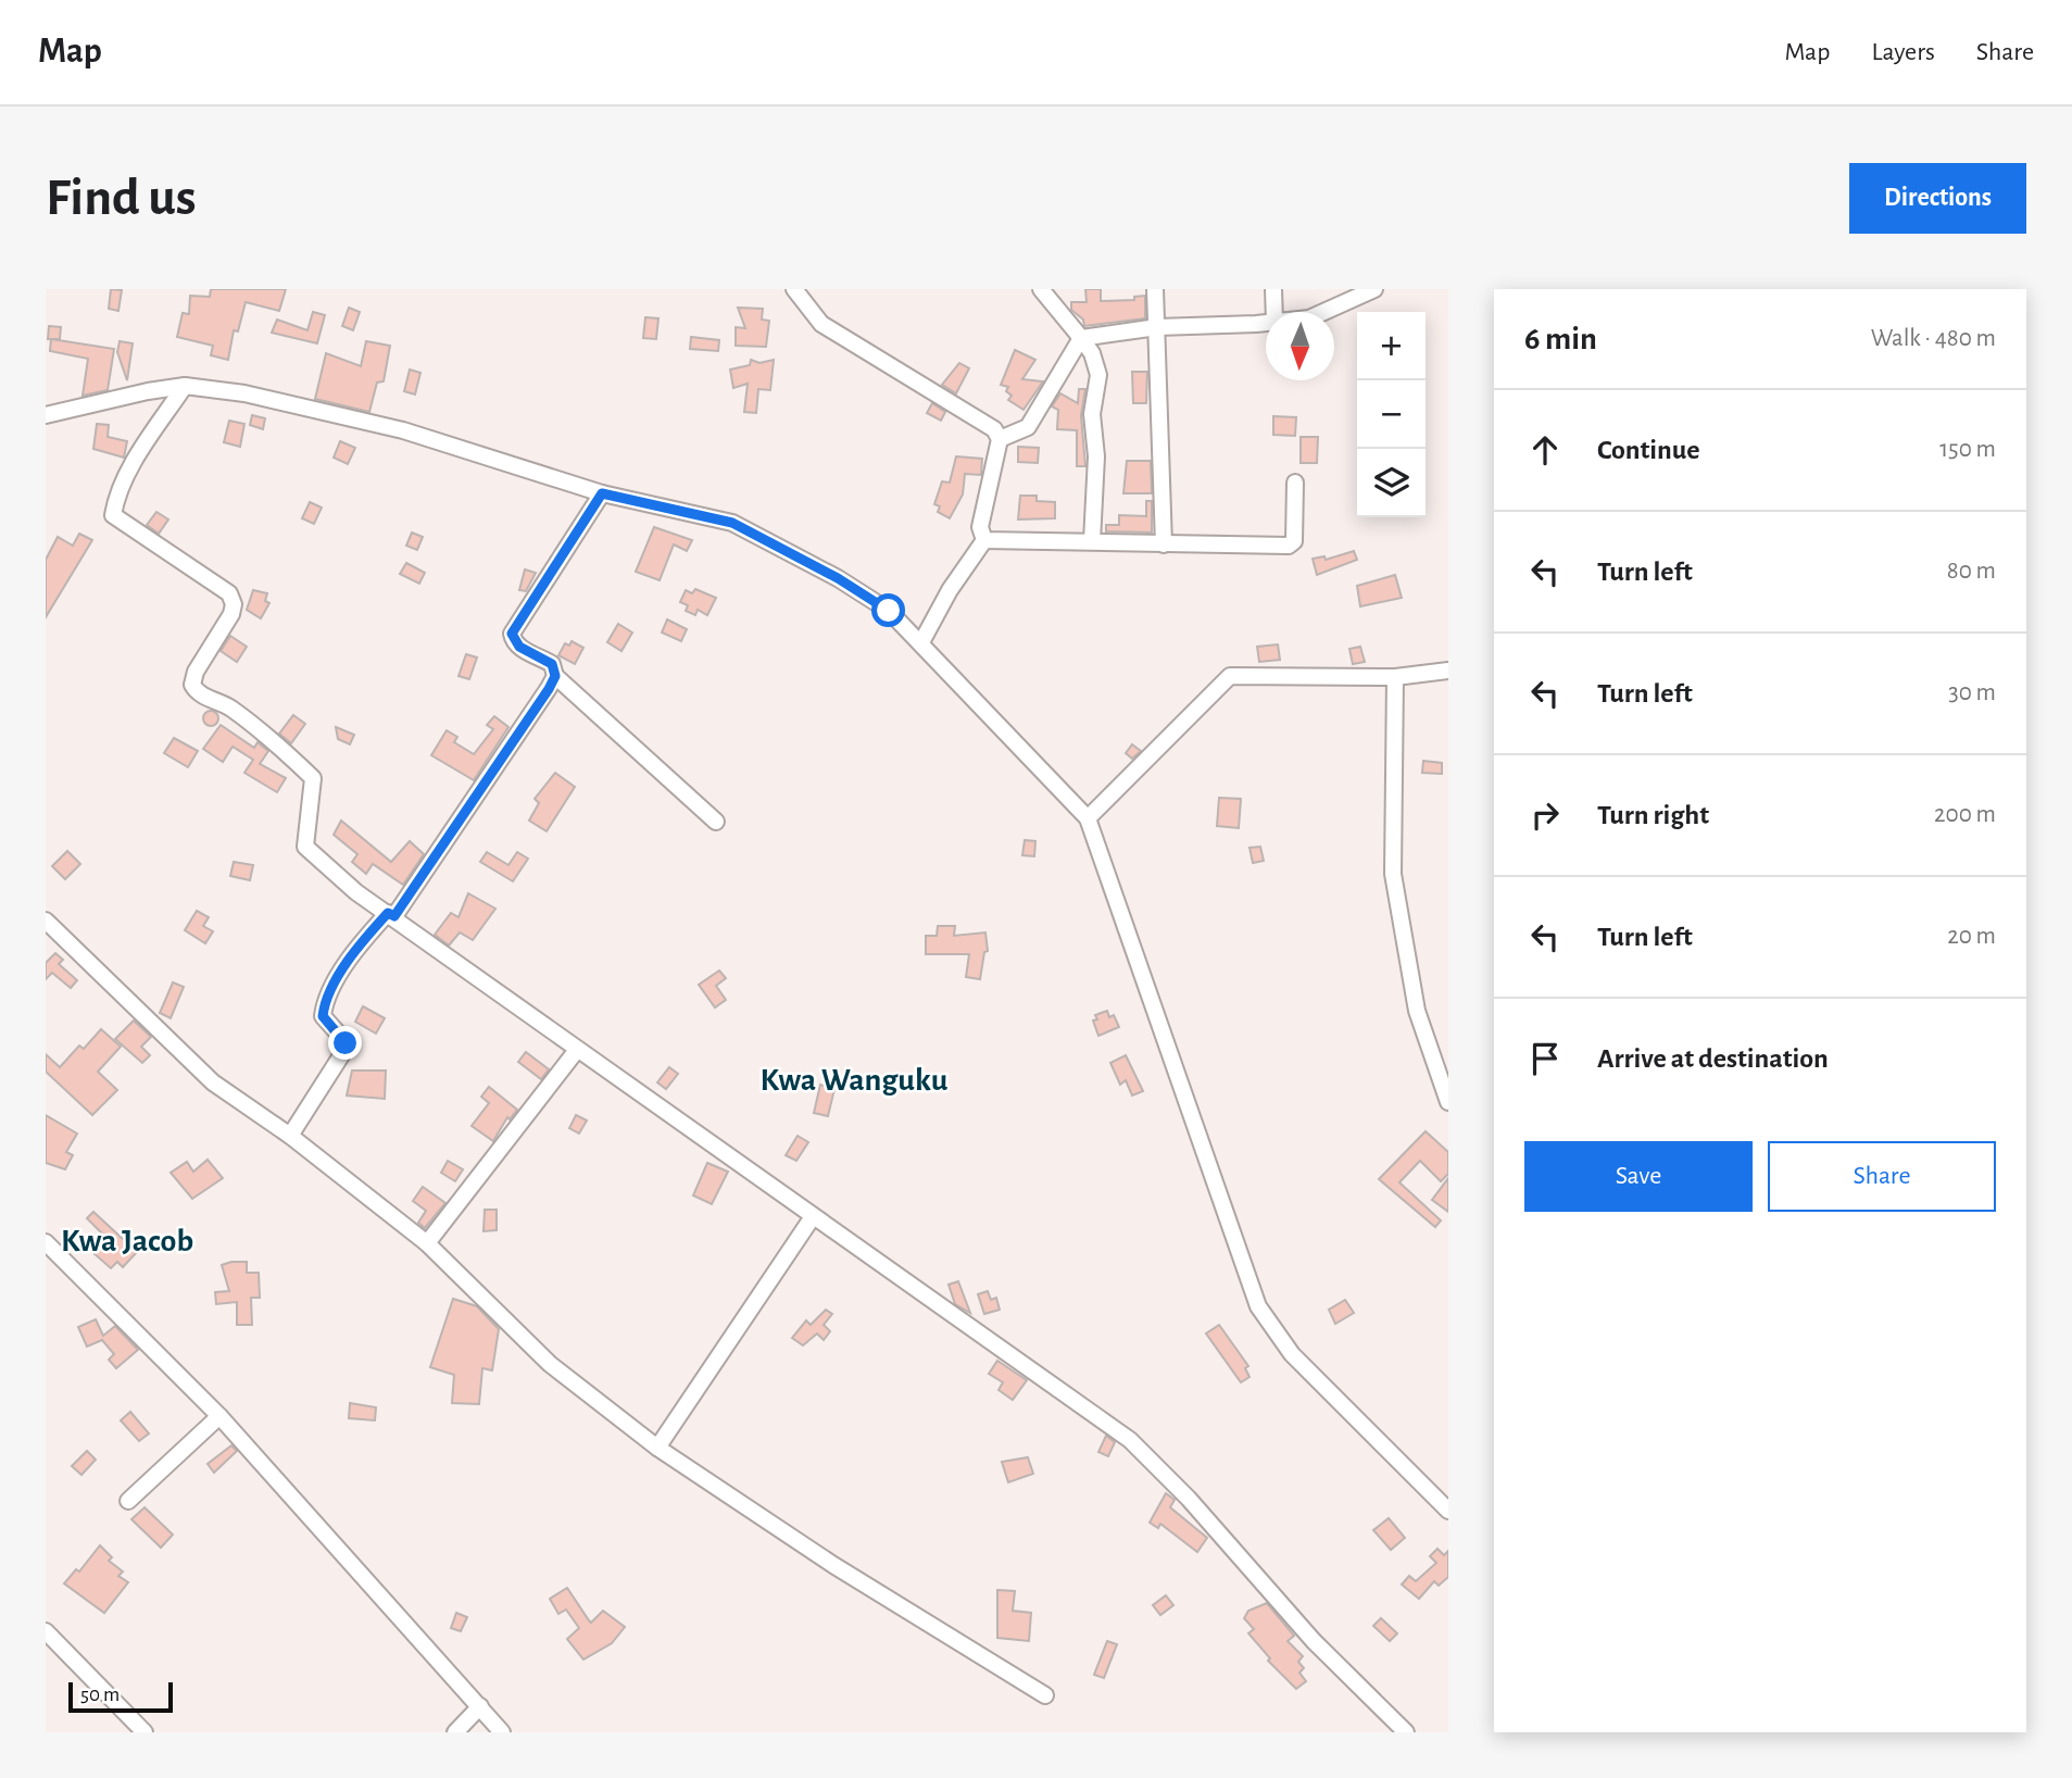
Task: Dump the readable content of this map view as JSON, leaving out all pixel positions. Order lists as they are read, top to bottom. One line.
{"districts":["Kwa Wanguku","Kwa Jacob"],"scale_bar":"50 m","north":"bottom","page":{"header":"Map","nav":["Map","Layers","Share"],"buttons":["Directions",["Save","Share"]],"title":"Find us","heading":["6 min","Walk · 480 m"],"map_buttons":["+","−"],"list":[["Continue","150 m"],["Turn left","80 m"],["Turn left","30 m"],["Turn right","200 m"],["Turn left","20 m"],"Arrive at destination"],"scale":"50 m"}}
